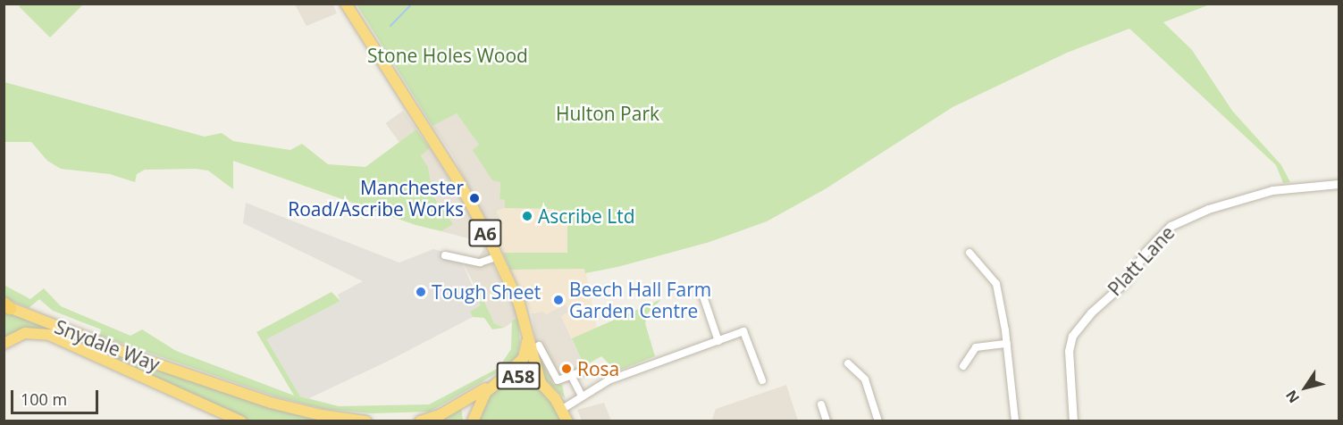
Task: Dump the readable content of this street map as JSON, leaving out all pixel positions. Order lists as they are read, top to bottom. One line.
{"streets":{"highway":["A6","Snydale Way","A58"],"street":["Platt Lane"]},"crossings":[["A6","A58"]],"parks":["Stone Holes Wood","Hulton Park"],"places":["Manchester Road/Ascribe Works","Ascribe Ltd","Tough Sheet","Beech Hall Farm Garden Centre","Rosa"],"scale_bar":"100 m","north":"bottom left"}
